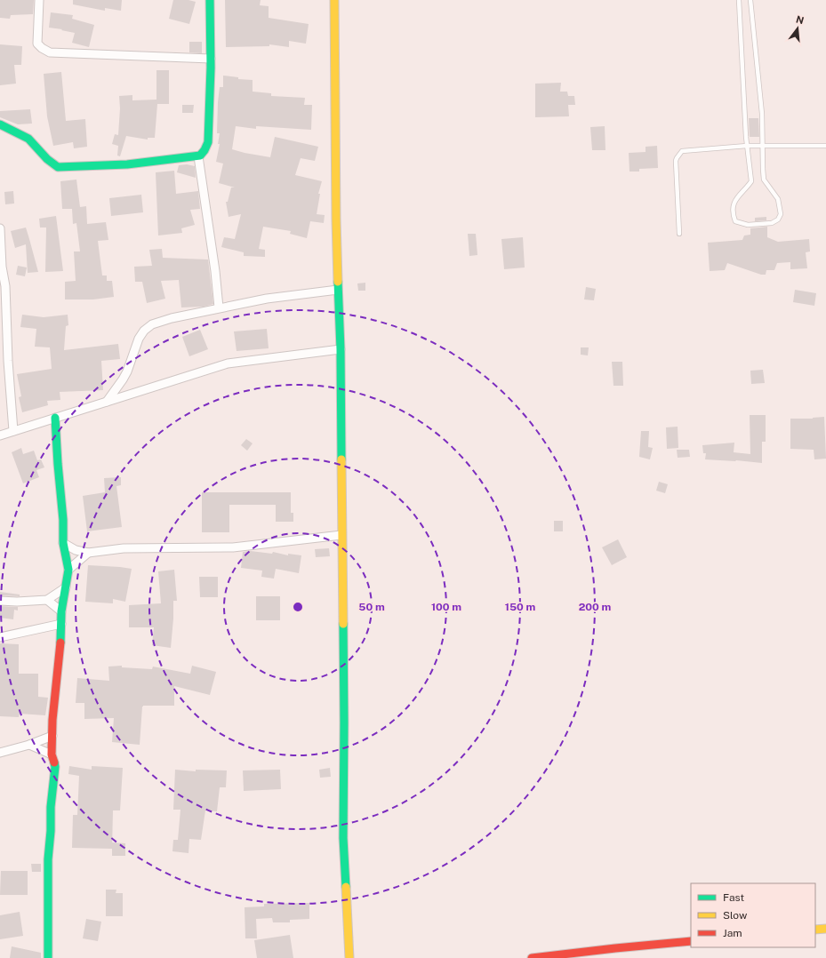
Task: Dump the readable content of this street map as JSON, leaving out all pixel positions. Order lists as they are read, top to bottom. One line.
{"legend":["Fast","Slow","Jam"],"north":"top","rings":["50 m","100 m","150 m","200 m"]}
